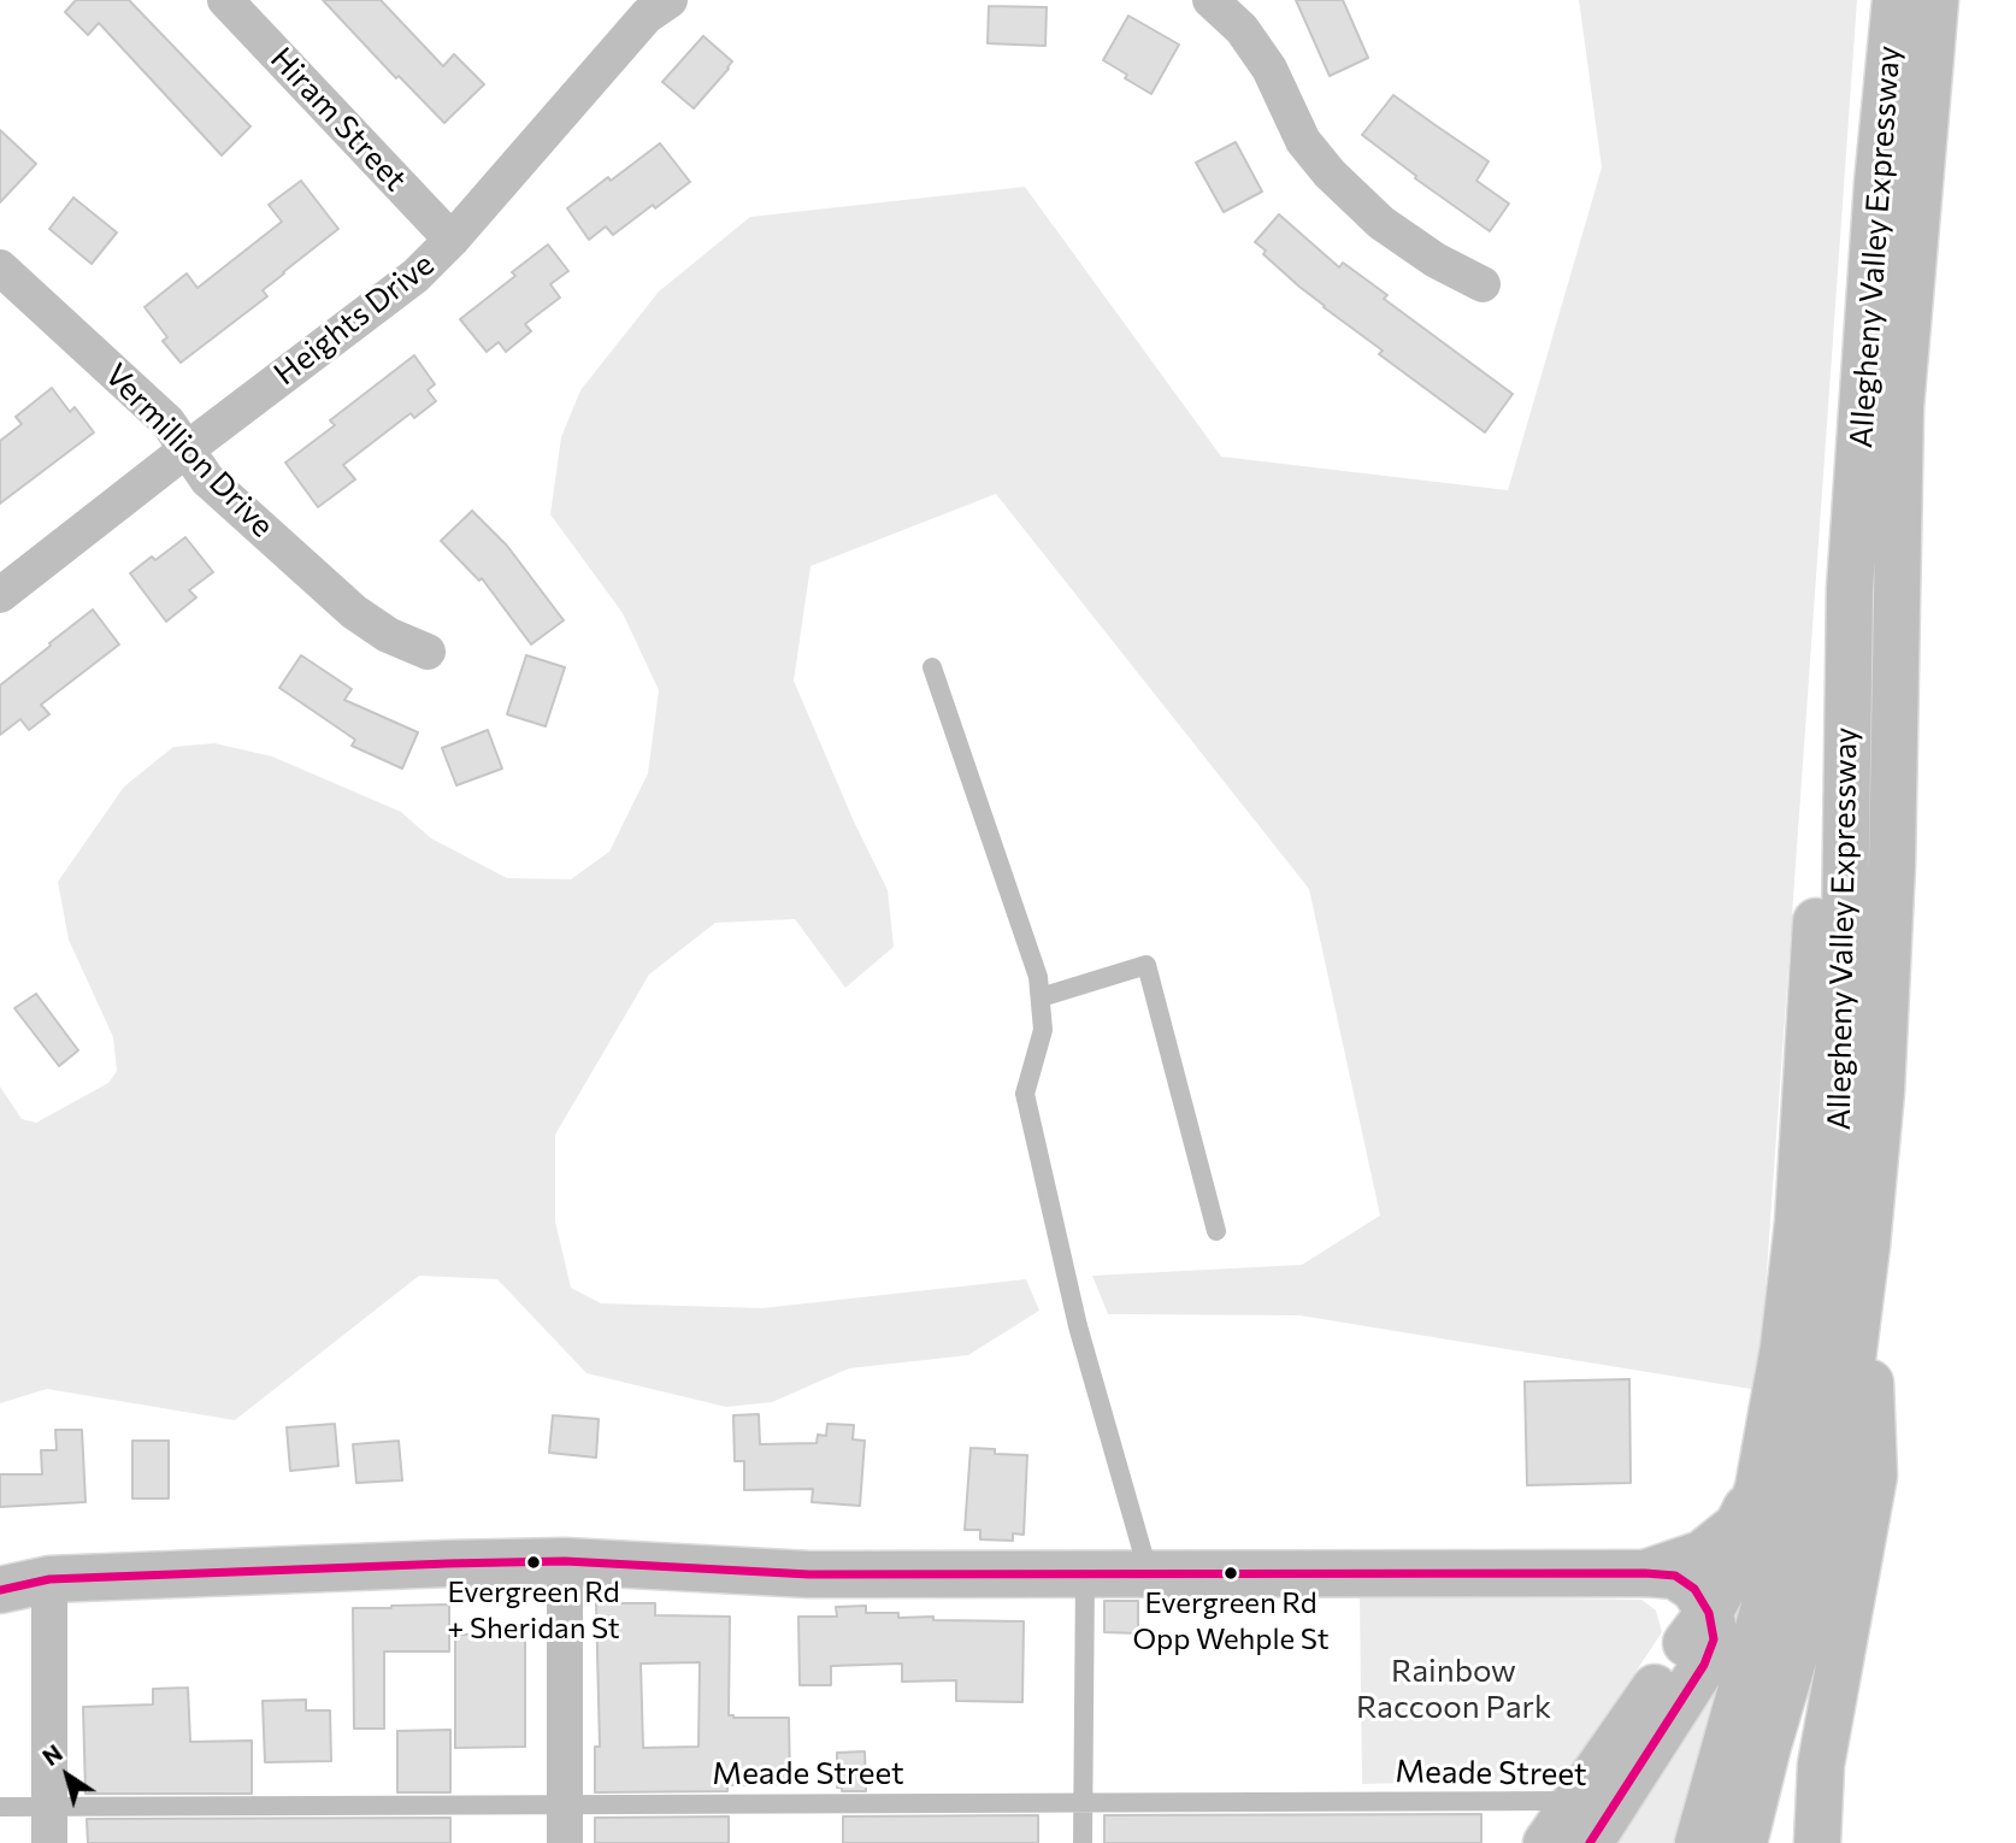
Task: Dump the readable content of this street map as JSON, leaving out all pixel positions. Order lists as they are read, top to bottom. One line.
{"streets":{"main road":["Allegheny Valley Expressway"],"street":["Hiram Street","Heights Drive","Vermillion Drive"],"lane":["Meade Street"]},"crossings":[["Hiram Street","Heights Drive"],["Heights Drive","Vermillion Drive"]],"parks":["Rainbow Raccoon Park"],"places":["Evergreen Rd + Sheridan St","Evergreen Rd Opp Wehple St"],"north":"top left"}
